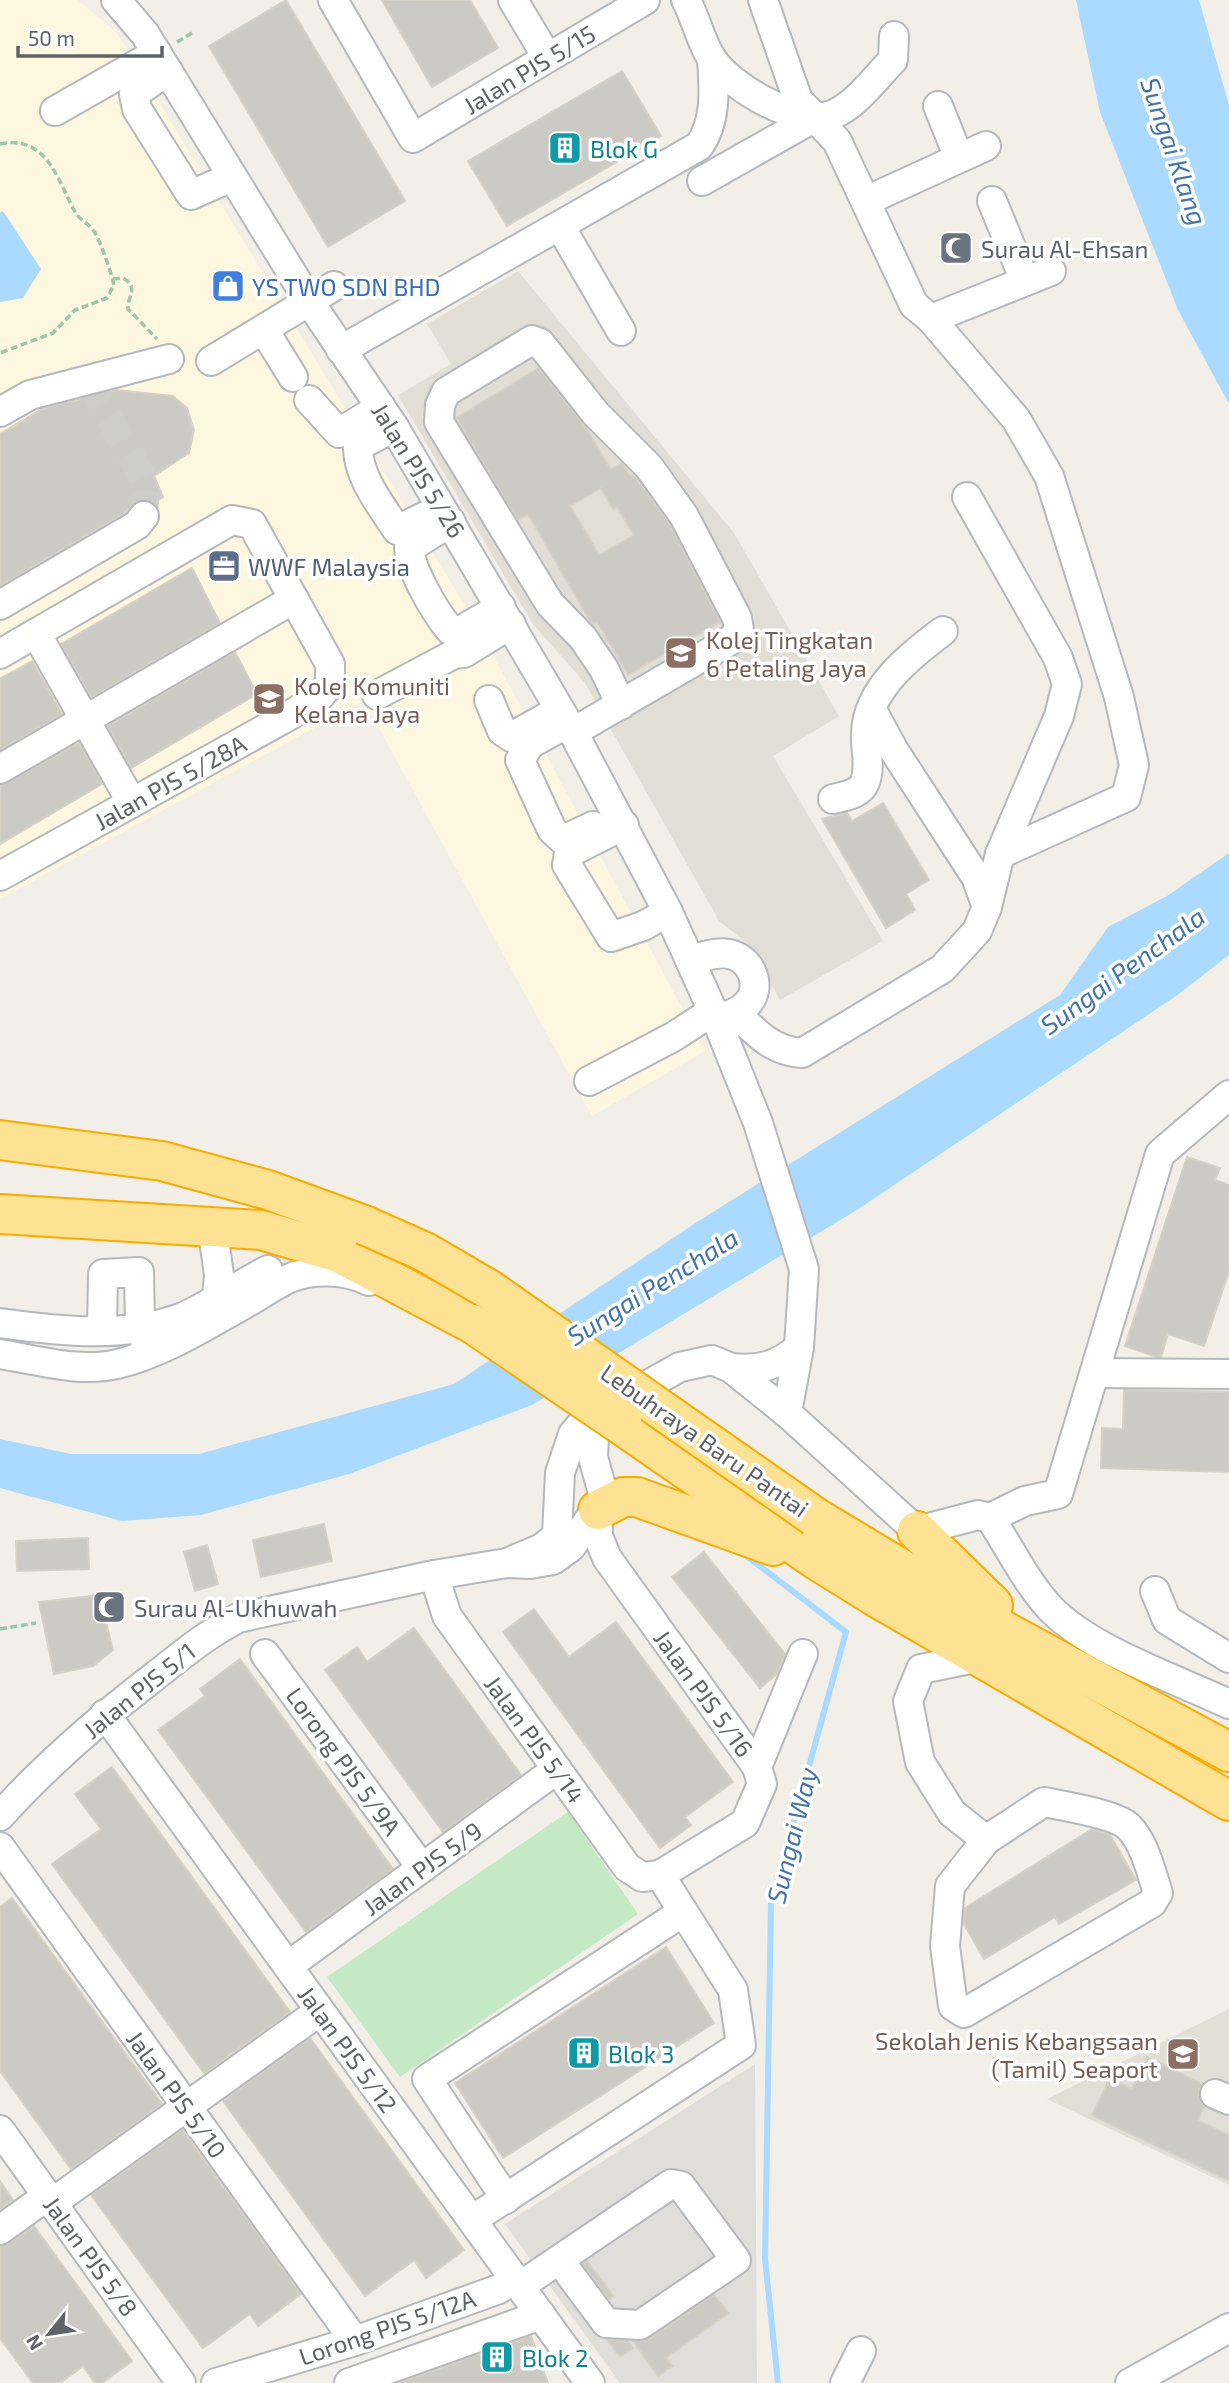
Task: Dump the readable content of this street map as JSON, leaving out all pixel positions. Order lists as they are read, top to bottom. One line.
{"streets":{"highway":["Lebuhraya Baru Pantai"],"street":["Jalan PJS 5/15","Jalan PJS 5/26","Jalan PJS 5/28A","Jalan PJS 5/1","Jalan PJS 5/16","Jalan PJS 5/14","Lorong PJS 5/9A","Jalan PJS 5/9","Jalan PJS 5/12","Jalan PJS 5/10","Jalan PJS 5/8","Lorong PJS 5/12A"]},"crossings":[["Jalan PJS 5/1","Jalan PJS 5/14"],["Jalan PJS 5/1","Jalan PJS 5/12"],["Jalan PJS 5/16","Jalan PJS 5/14"],["Jalan PJS 5/14","Jalan PJS 5/9"],["Lorong PJS 5/9A","Jalan PJS 5/9"],["Jalan PJS 5/9","Jalan PJS 5/12"],["Jalan PJS 5/12","Lorong PJS 5/12A"],["Jalan PJS 5/10","Lorong PJS 5/12A"]],"water":["Sungai Klang","Sungai Penchala","Sungai Way"],"places":{"building":["Blok G","Blok 3","Blok 2"],"mosque":["Surau Al-Ehsan","Surau Al-Ukhuwah"],"shop":["YS TWO SDN BHD"],"office":["WWF Malaysia"],"school or university":["Kolej Tingkatan 6 Petaling Jaya","Kolej Komuniti Kelana Jaya","Sekolah Jenis Kebangsaan (Tamil) Seaport"]},"scale_bar":"50 m","north":"bottom left"}
